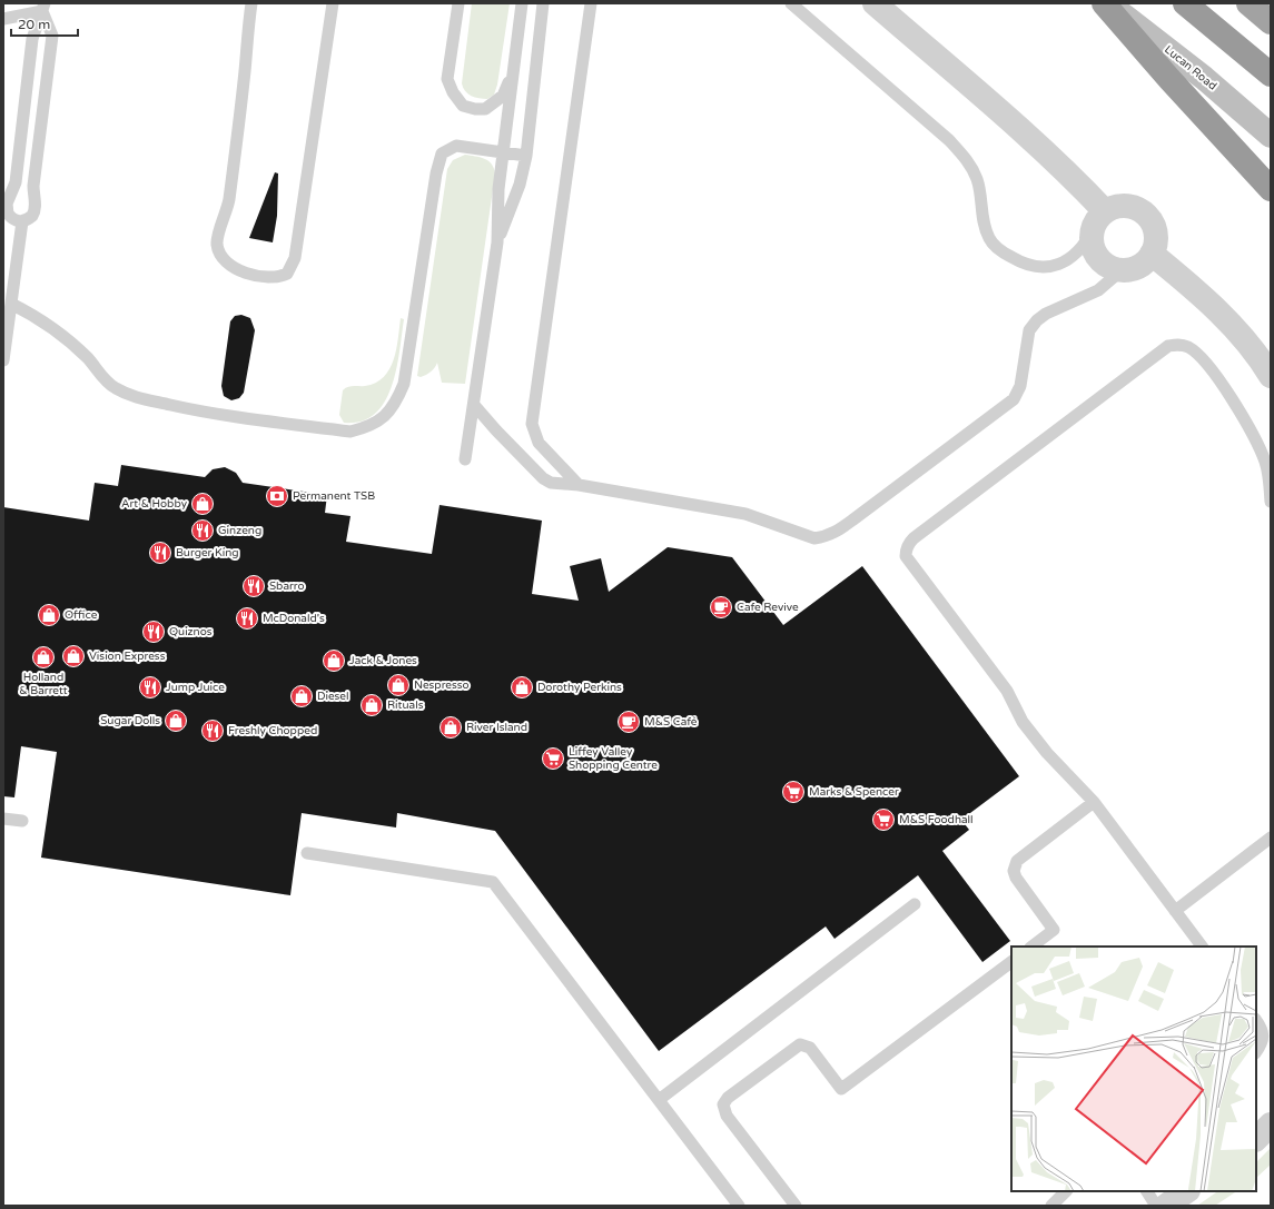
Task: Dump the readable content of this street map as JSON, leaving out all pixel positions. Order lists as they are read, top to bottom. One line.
{"streets":{"main road":["Lucan Road"]},"places":{"bank":["Permanent TSB"],"shop":["Art & Hobby","Office","Vision Express","Holland & Barrett","Jack & Jones","Nespresso","Dorothy Perkins","Diesel","Rituals","Sugar Dolls","River Island"],"restaurant":["Ginzeng","Burger King","Sbarro","McDonald's","Quiznos","Jump Juice","Freshly Chopped"],"cafe":["Cafe Revive","M&S Café"],"supermarket":["Liffey Valley Shopping Centre","Marks & Spencer","M&S Foodhall"]},"scale_bar":"20 m"}
